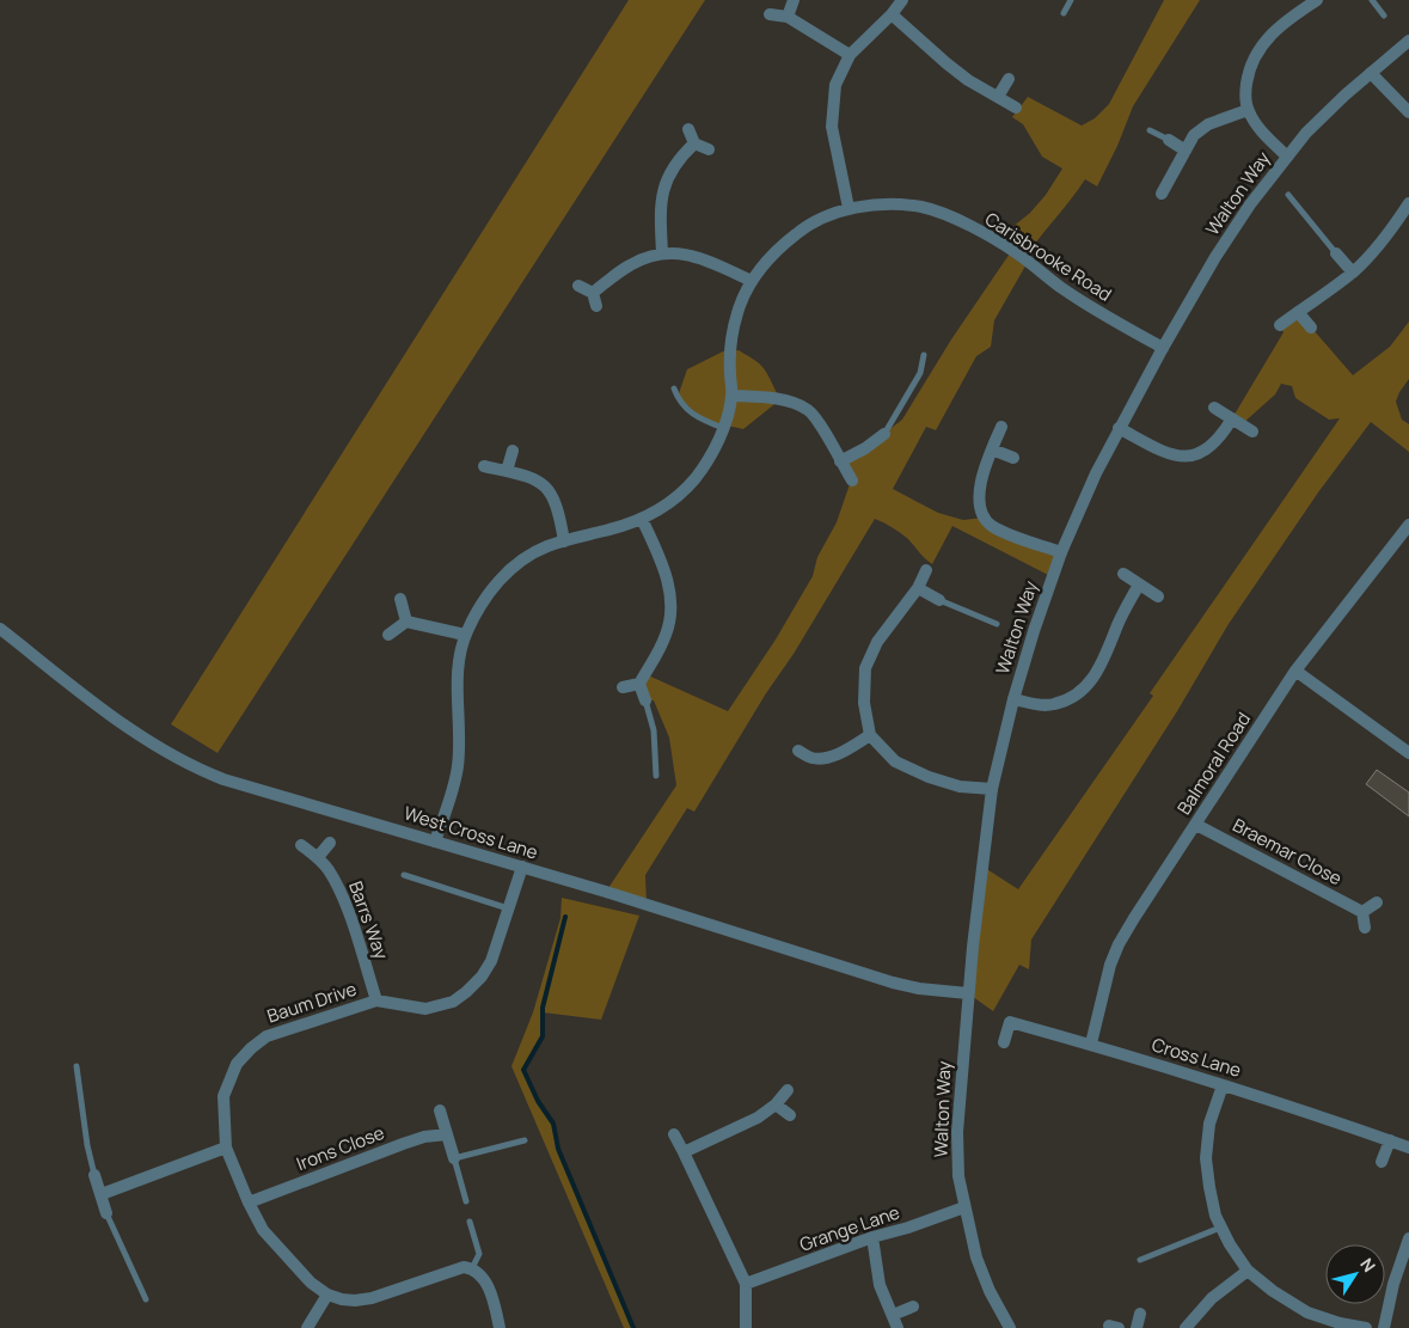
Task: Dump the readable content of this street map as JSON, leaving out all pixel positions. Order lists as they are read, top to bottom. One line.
{"streets":{"street":["Walton Way","Carisbrooke Road","Balmoral Road","West Cross Lane","Braemar Close","Barrs Way","Baum Drive","Cross Lane","Irons Close","Grange Lane"]},"crossings":[["Walton Way","Carisbrooke Road"],["Walton Way","West Cross Lane"],["Walton Way","Grange Lane"],["Carisbrooke Road","West Cross Lane"],["Balmoral Road","Braemar Close"],["Balmoral Road","Cross Lane"],["West Cross Lane","Baum Drive"],["Barrs Way","Baum Drive"],["Baum Drive","Irons Close"]],"north":"top right"}
